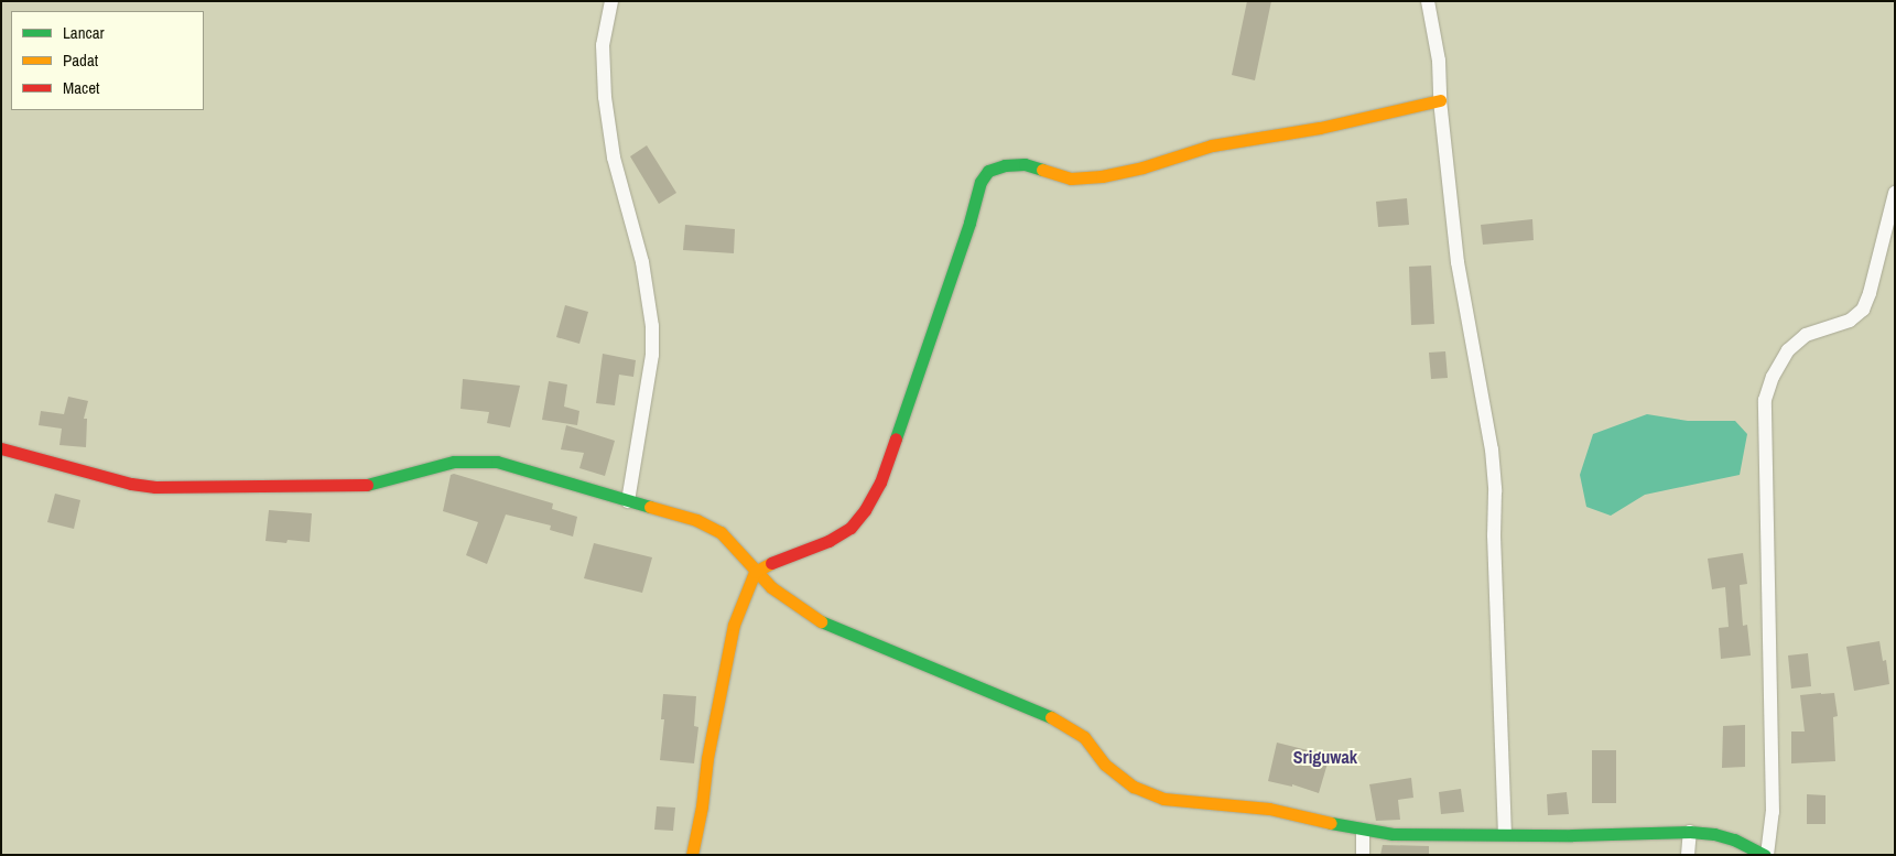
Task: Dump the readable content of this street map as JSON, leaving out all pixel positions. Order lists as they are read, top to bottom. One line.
{"districts":["Sriguwak"],"legend":["Lancar","Padat","Macet"]}
